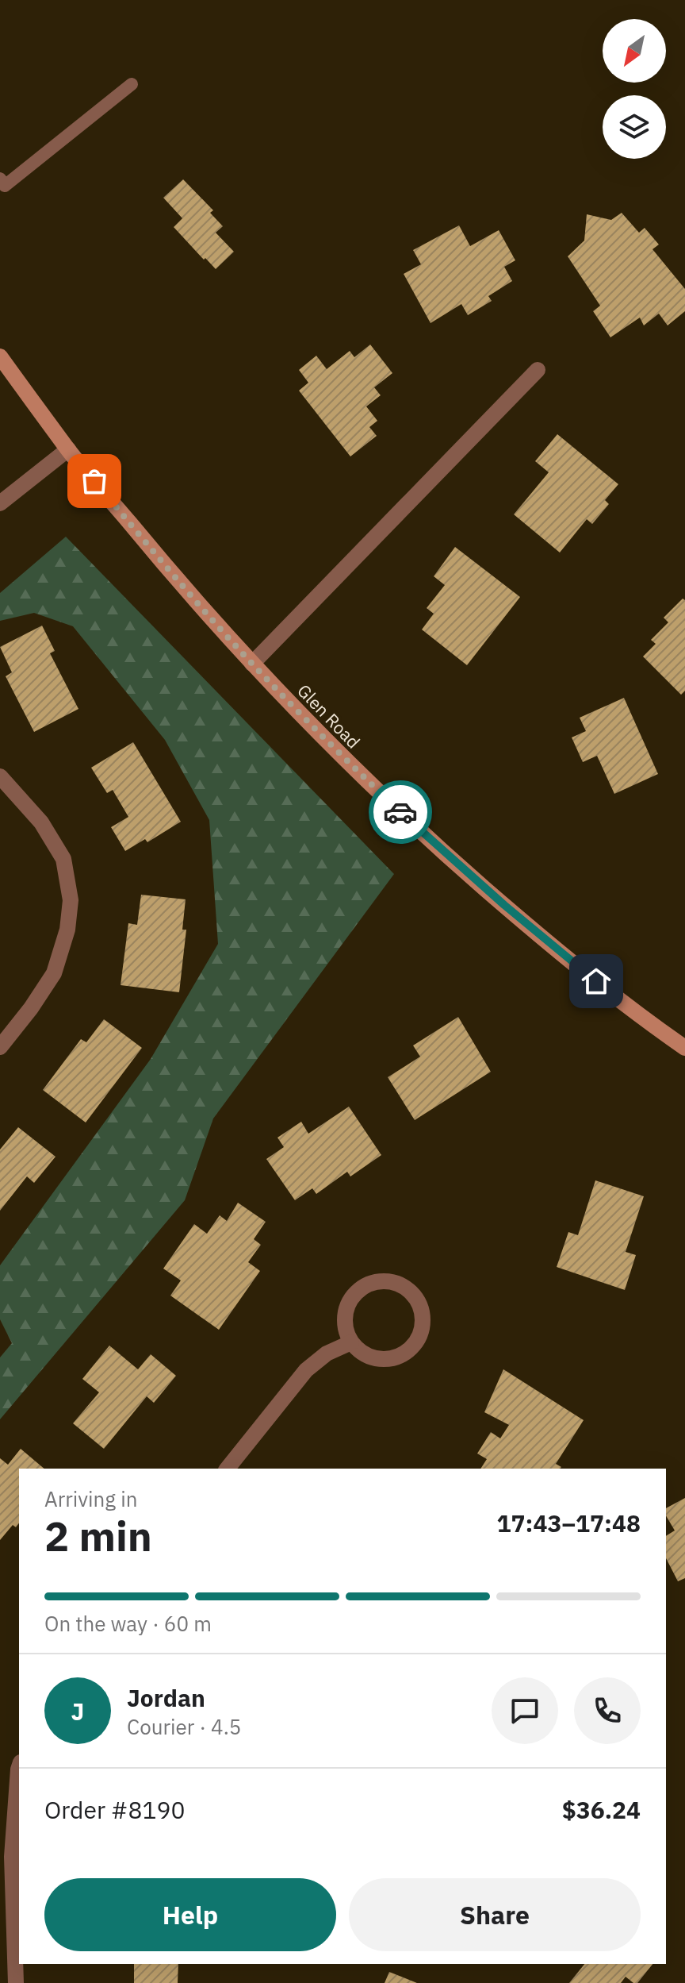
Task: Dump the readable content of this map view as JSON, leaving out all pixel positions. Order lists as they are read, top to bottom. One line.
{"streets":{"main road":["Glen Road"]},"north":"bottom left","page":{"heading":["2 min","Arriving in","17:43–17:48"],"panel":["Jordan","Courier · 4.5","Order #8190","$36.24"],"bar":"On the way · 60 m","round":"J","buttons":["Help","Share"]}}
